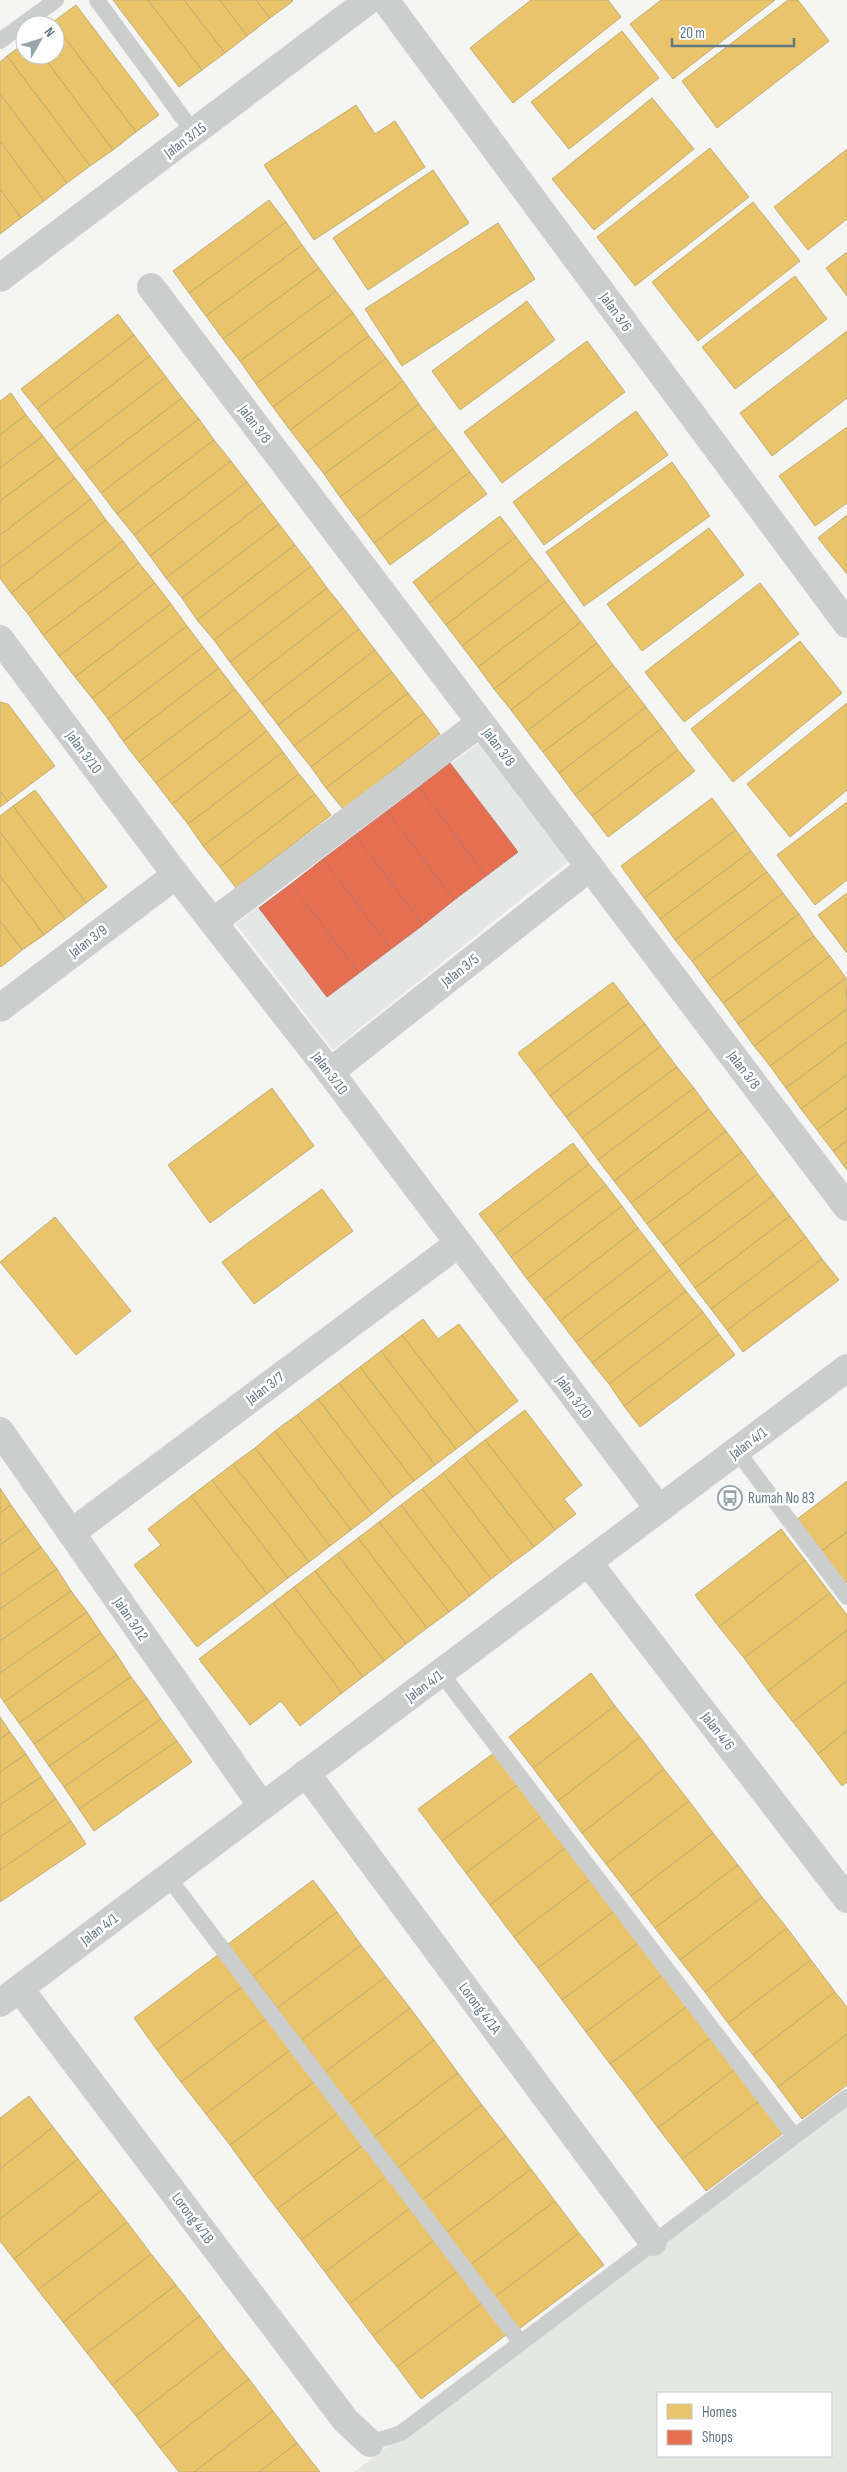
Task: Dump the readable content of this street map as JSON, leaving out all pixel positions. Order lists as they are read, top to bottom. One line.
{"streets":{"street":["Jalan 3/15","Jalan 3/6","Jalan 3/8","Jalan 3/10","Jalan 3/9","Jalan 3/5","Jalan 3/7","Jalan 4/1","Jalan 3/12","Jalan 4/6","Lorong 4/1A","Lorong 4/1B"]},"crossings":[["Jalan 3/8","Jalan 3/5"],["Jalan 3/10","Jalan 3/9"],["Jalan 3/10","Jalan 3/5"],["Jalan 3/10","Jalan 3/7"],["Jalan 3/10","Jalan 4/1"],["Jalan 3/7","Jalan 3/12"],["Jalan 4/1","Jalan 3/12"],["Jalan 4/1","Jalan 4/6"],["Jalan 4/1","Lorong 4/1A"],["Jalan 4/1","Lorong 4/1B"]],"places":{"bus stop":["Rumah No 83"]},"legend":["Homes","Shops"],"scale_bar":"20 m","north":"top right"}
